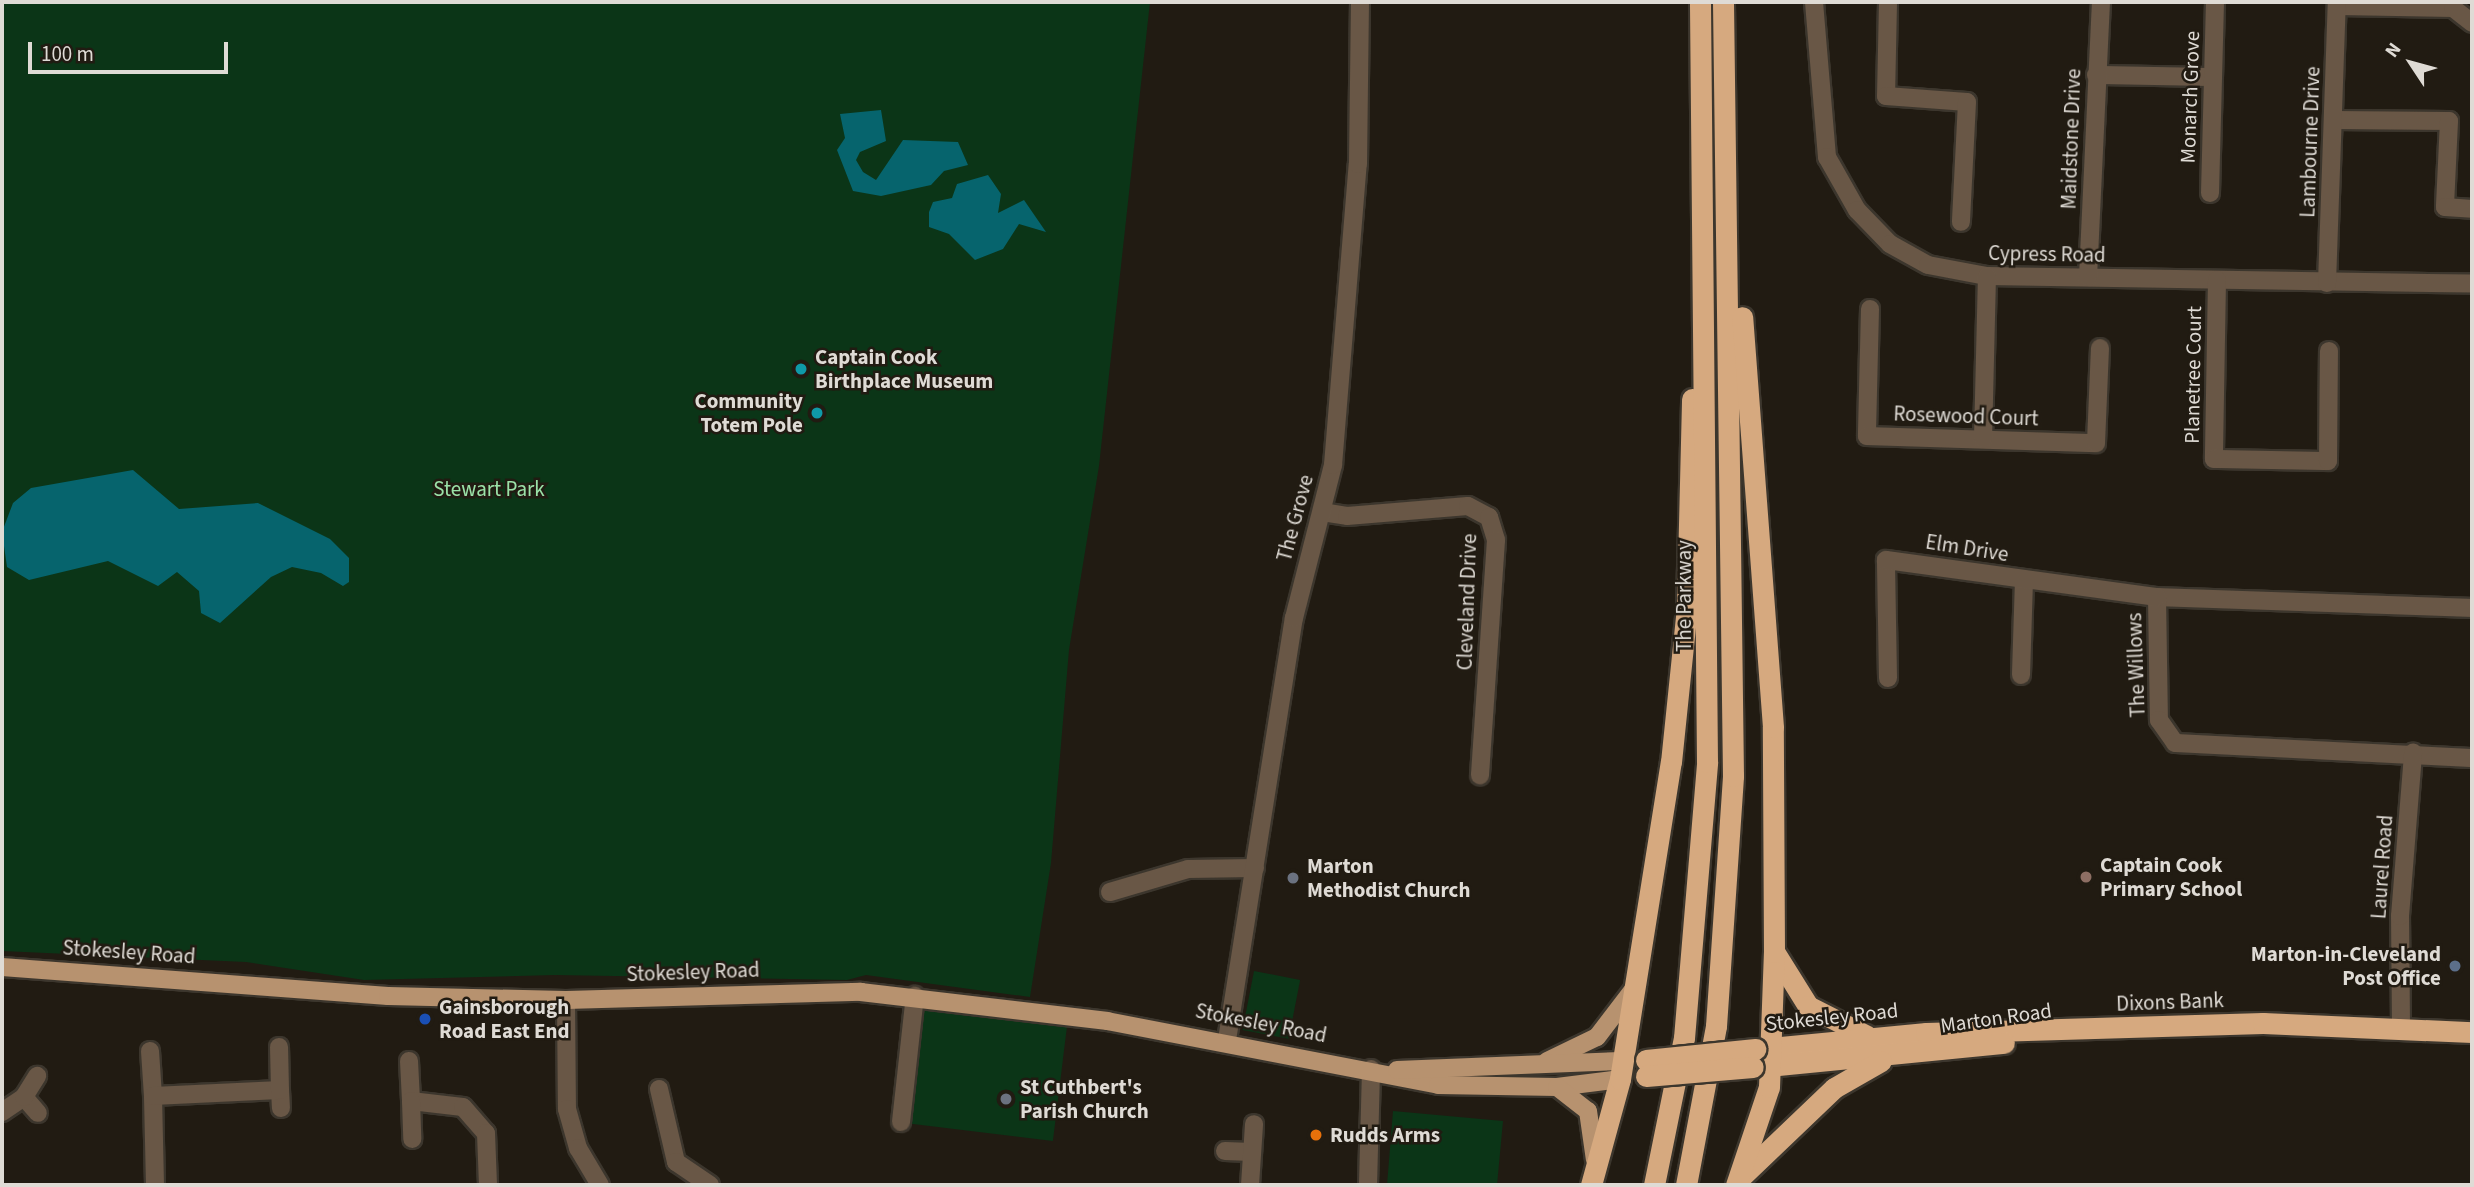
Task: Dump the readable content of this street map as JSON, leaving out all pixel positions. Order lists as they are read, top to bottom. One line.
{"streets":{"highway":["The Parkway","Stokesley Road","Dixons Bank","Marton Road"],"street":["Monarch Grove","Maidstone Drive","Lambourne Drive","Cypress Road","Planetree Court","Rosewood Court","The Grove","Elm Drive","Cleveland Drive","The Willows","Laurel Road"]},"crossings":[["Maidstone Drive","Cypress Road"],["Lambourne Drive","Cypress Road"],["Cypress Road","Planetree Court"],["The Grove","Cleveland Drive"],["The Grove","Stokesley Road"],["Elm Drive","The Willows"],["The Willows","Laurel Road"],["Laurel Road","Dixons Bank"],["Stokesley Road","Marton Road"],["Dixons Bank","Marton Road"]],"parks":["Stewart Park"],"places":["Captain Cook Birthplace Museum","Community Totem Pole","Captain Cook Primary School","Marton Methodist Church","Marton-in-Cleveland Post Office","Gainsborough Road East End","St Cuthbert's Parish Church","Rudds Arms"],"scale_bar":"100 m","north":"top left"}
